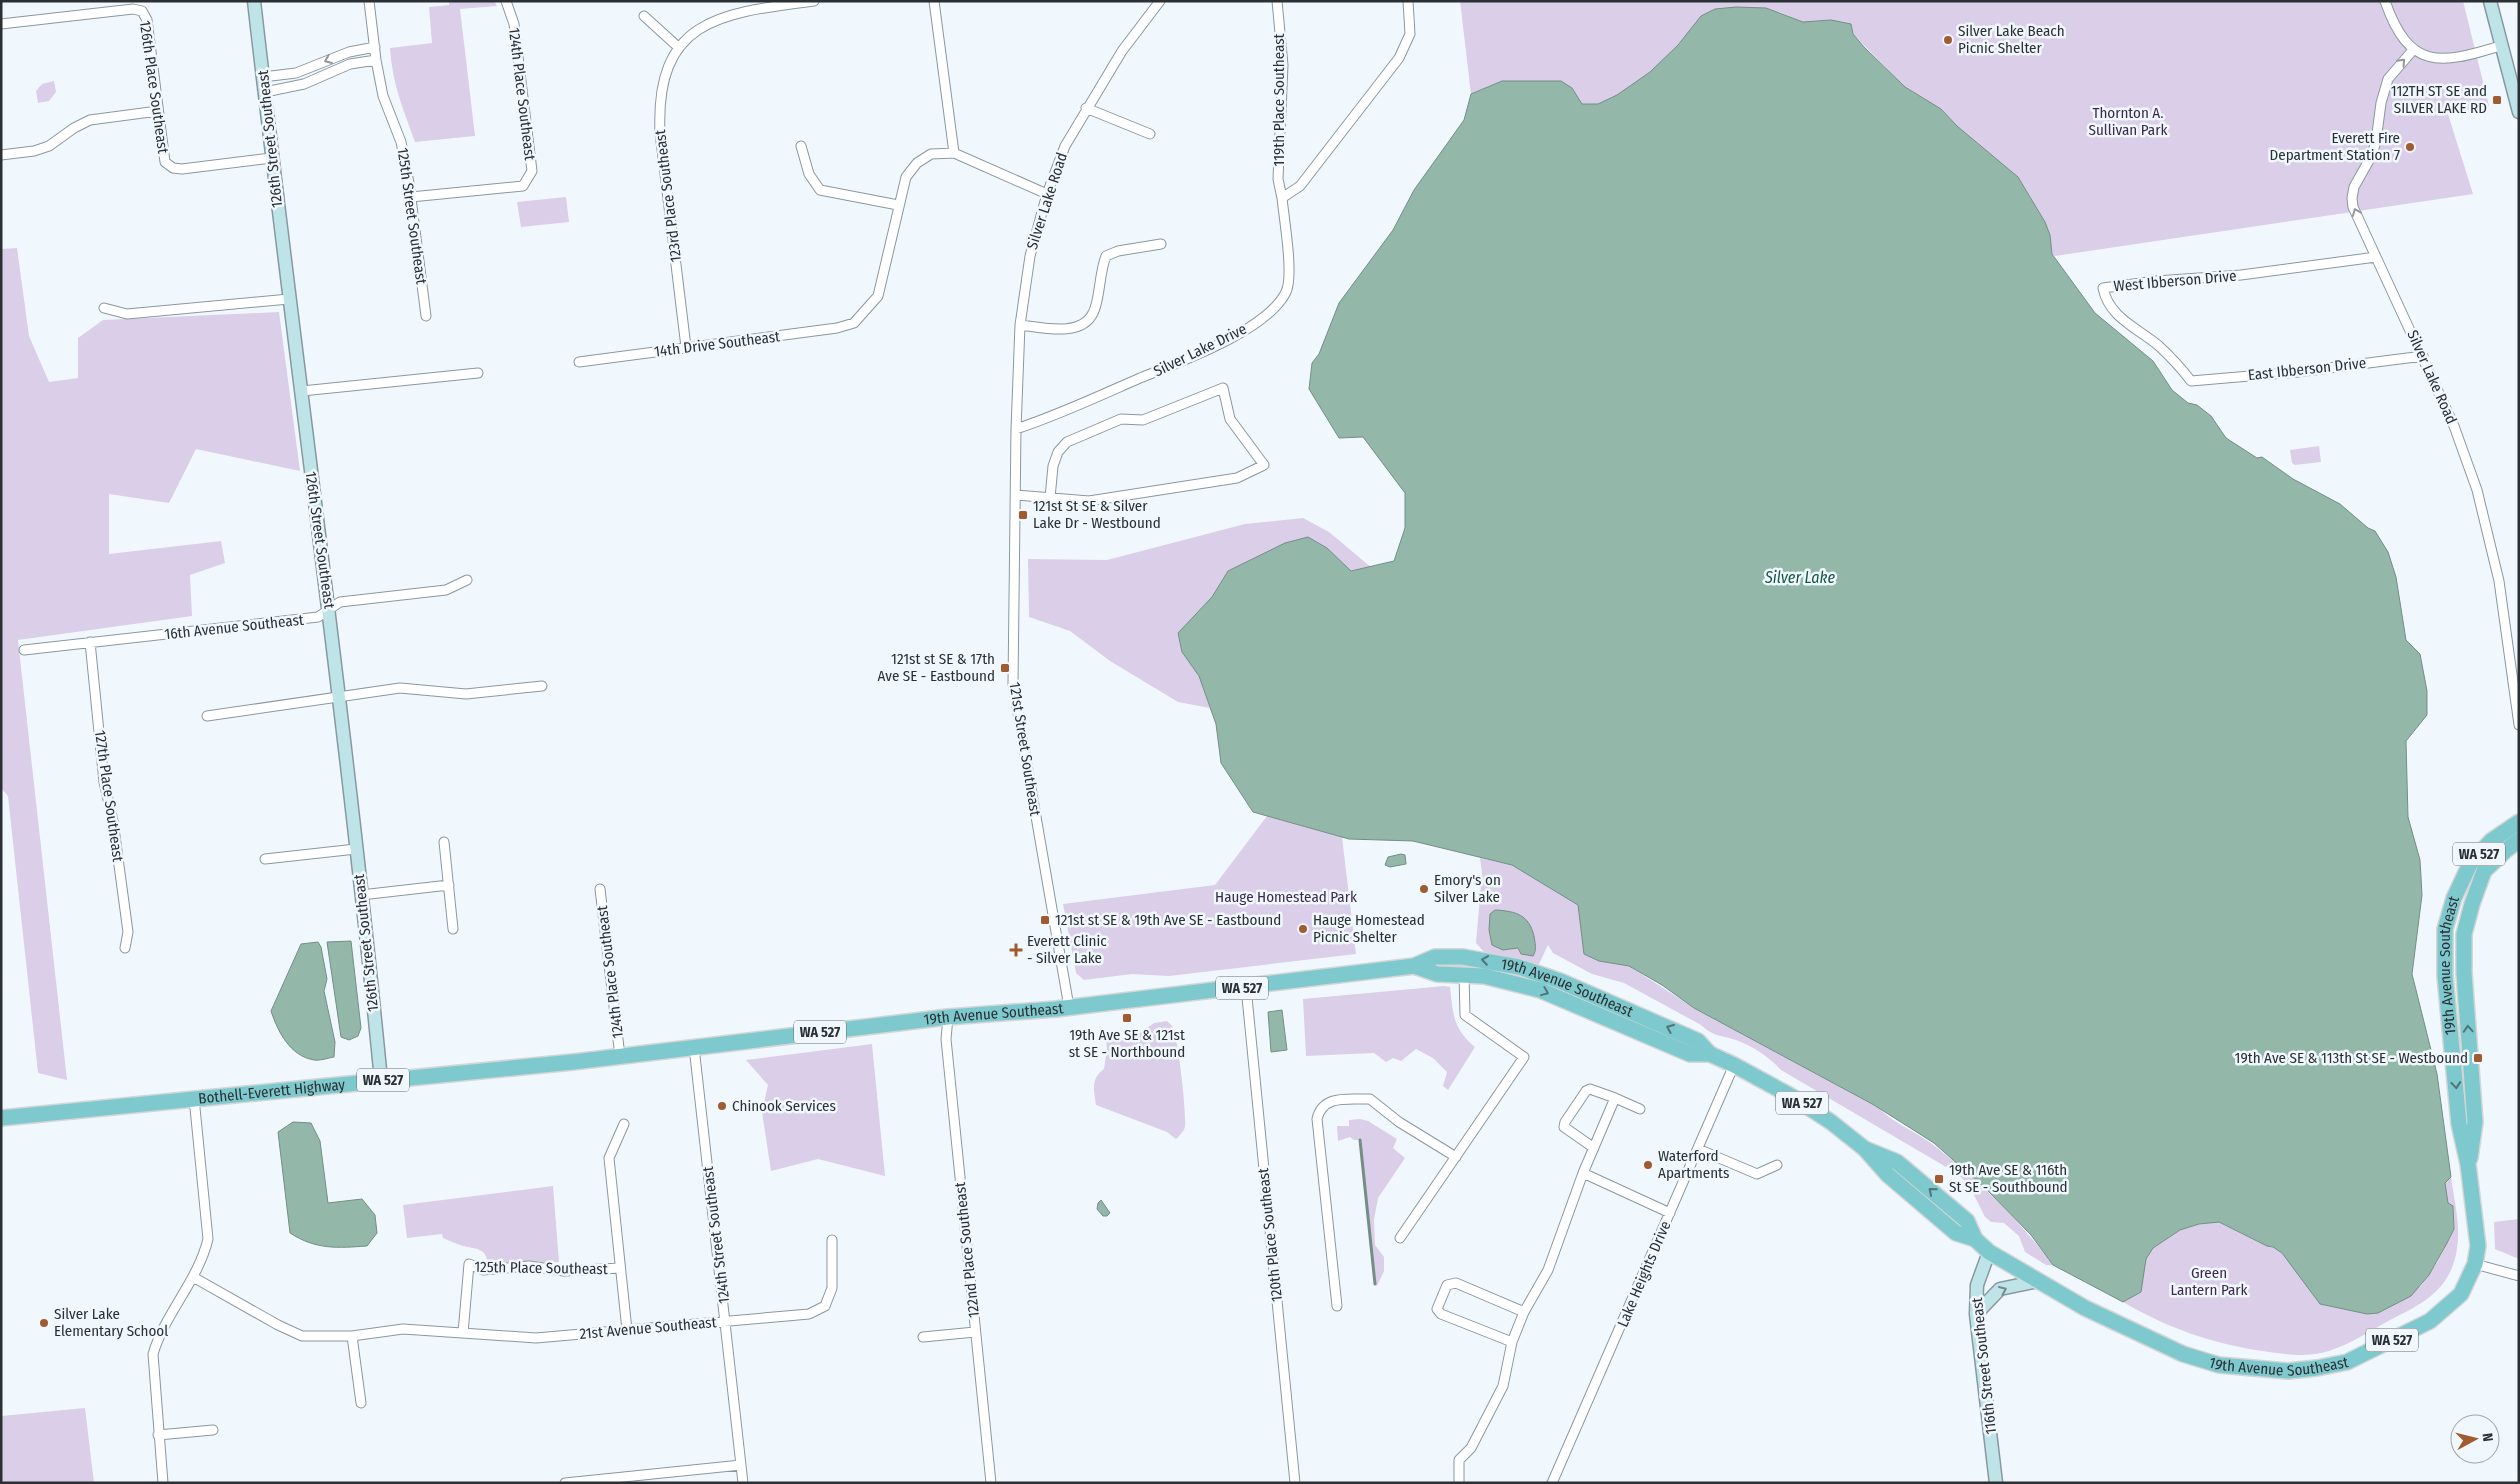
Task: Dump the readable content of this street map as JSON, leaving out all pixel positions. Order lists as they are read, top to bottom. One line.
{"streets":{"main road":["WA 527","19th Avenue Southeast","Bothell-Everett Highway"],"street":["126th Place Southeast","124th Place Southeast","119th Place Southeast","126th Street Southeast","123rd Place Southeast","Silver Lake Road","125th Street Southeast","West Ibberson Drive","14th Drive Southeast","Silver Lake Drive","East Ibberson Drive","16th Avenue Southeast","121st Street Southeast","127th Place Southeast","124th Street Southeast","120th Place Southeast","122nd Place Southeast","125th Place Southeast","Lake Heights Drive","21st Avenue Southeast","116th Street Southeast"]},"crossings":[["126th Place Southeast","126th Street Southeast"],["124th Place Southeast","125th Street Southeast"],["124th Place Southeast","19th Avenue Southeast"],["119th Place Southeast","Silver Lake Drive"],["126th Street Southeast","16th Avenue Southeast"],["126th Street Southeast","Bothell-Everett Highway"],["123rd Place Southeast","14th Drive Southeast"],["Silver Lake Road","West Ibberson Drive"],["Silver Lake Road","Silver Lake Drive"],["Silver Lake Road","East Ibberson Drive"],["Silver Lake Road","121st Street Southeast"],["West Ibberson Drive","East Ibberson Drive"],["Silver Lake Drive","121st Street Southeast"],["16th Avenue Southeast","127th Place Southeast"],["121st Street Southeast","19th Avenue Southeast"],["19th Avenue Southeast","Bothell-Everett Highway"],["19th Avenue Southeast","124th Street Southeast"],["19th Avenue Southeast","120th Place Southeast"],["19th Avenue Southeast","122nd Place Southeast"],["19th Avenue Southeast","Lake Heights Drive"],["19th Avenue Southeast","116th Street Southeast"],["124th Street Southeast","21st Avenue Southeast"],["125th Place Southeast","21st Avenue Southeast"]],"water":["Silver Lake"],"parks":["Thornton A. Sullivan Park","Hauge Homestead Park","Green Lantern Park"],"places":{"other":["Silver Lake Beach Picnic Shelter","Everett Fire Department Station 7","Emory's on Silver Lake","Hauge Homestead Picnic Shelter","Chinook Services","Waterford Apartments","Silver Lake Elementary School"],"transit":["112TH ST SE and SILVER LAKE RD","121st St SE & Silver Lake Dr - Westbound","121st st SE & 17th Ave SE - Eastbound","121st st SE & 19th Ave SE - Eastbound","19th Ave SE & 121st st SE - Northbound","19th Ave SE & 113th St SE - Westbound","19th Ave SE & 116th St SE - Southbound"],"health":["Everett Clinic - Silver Lake"]},"north":"right"}
